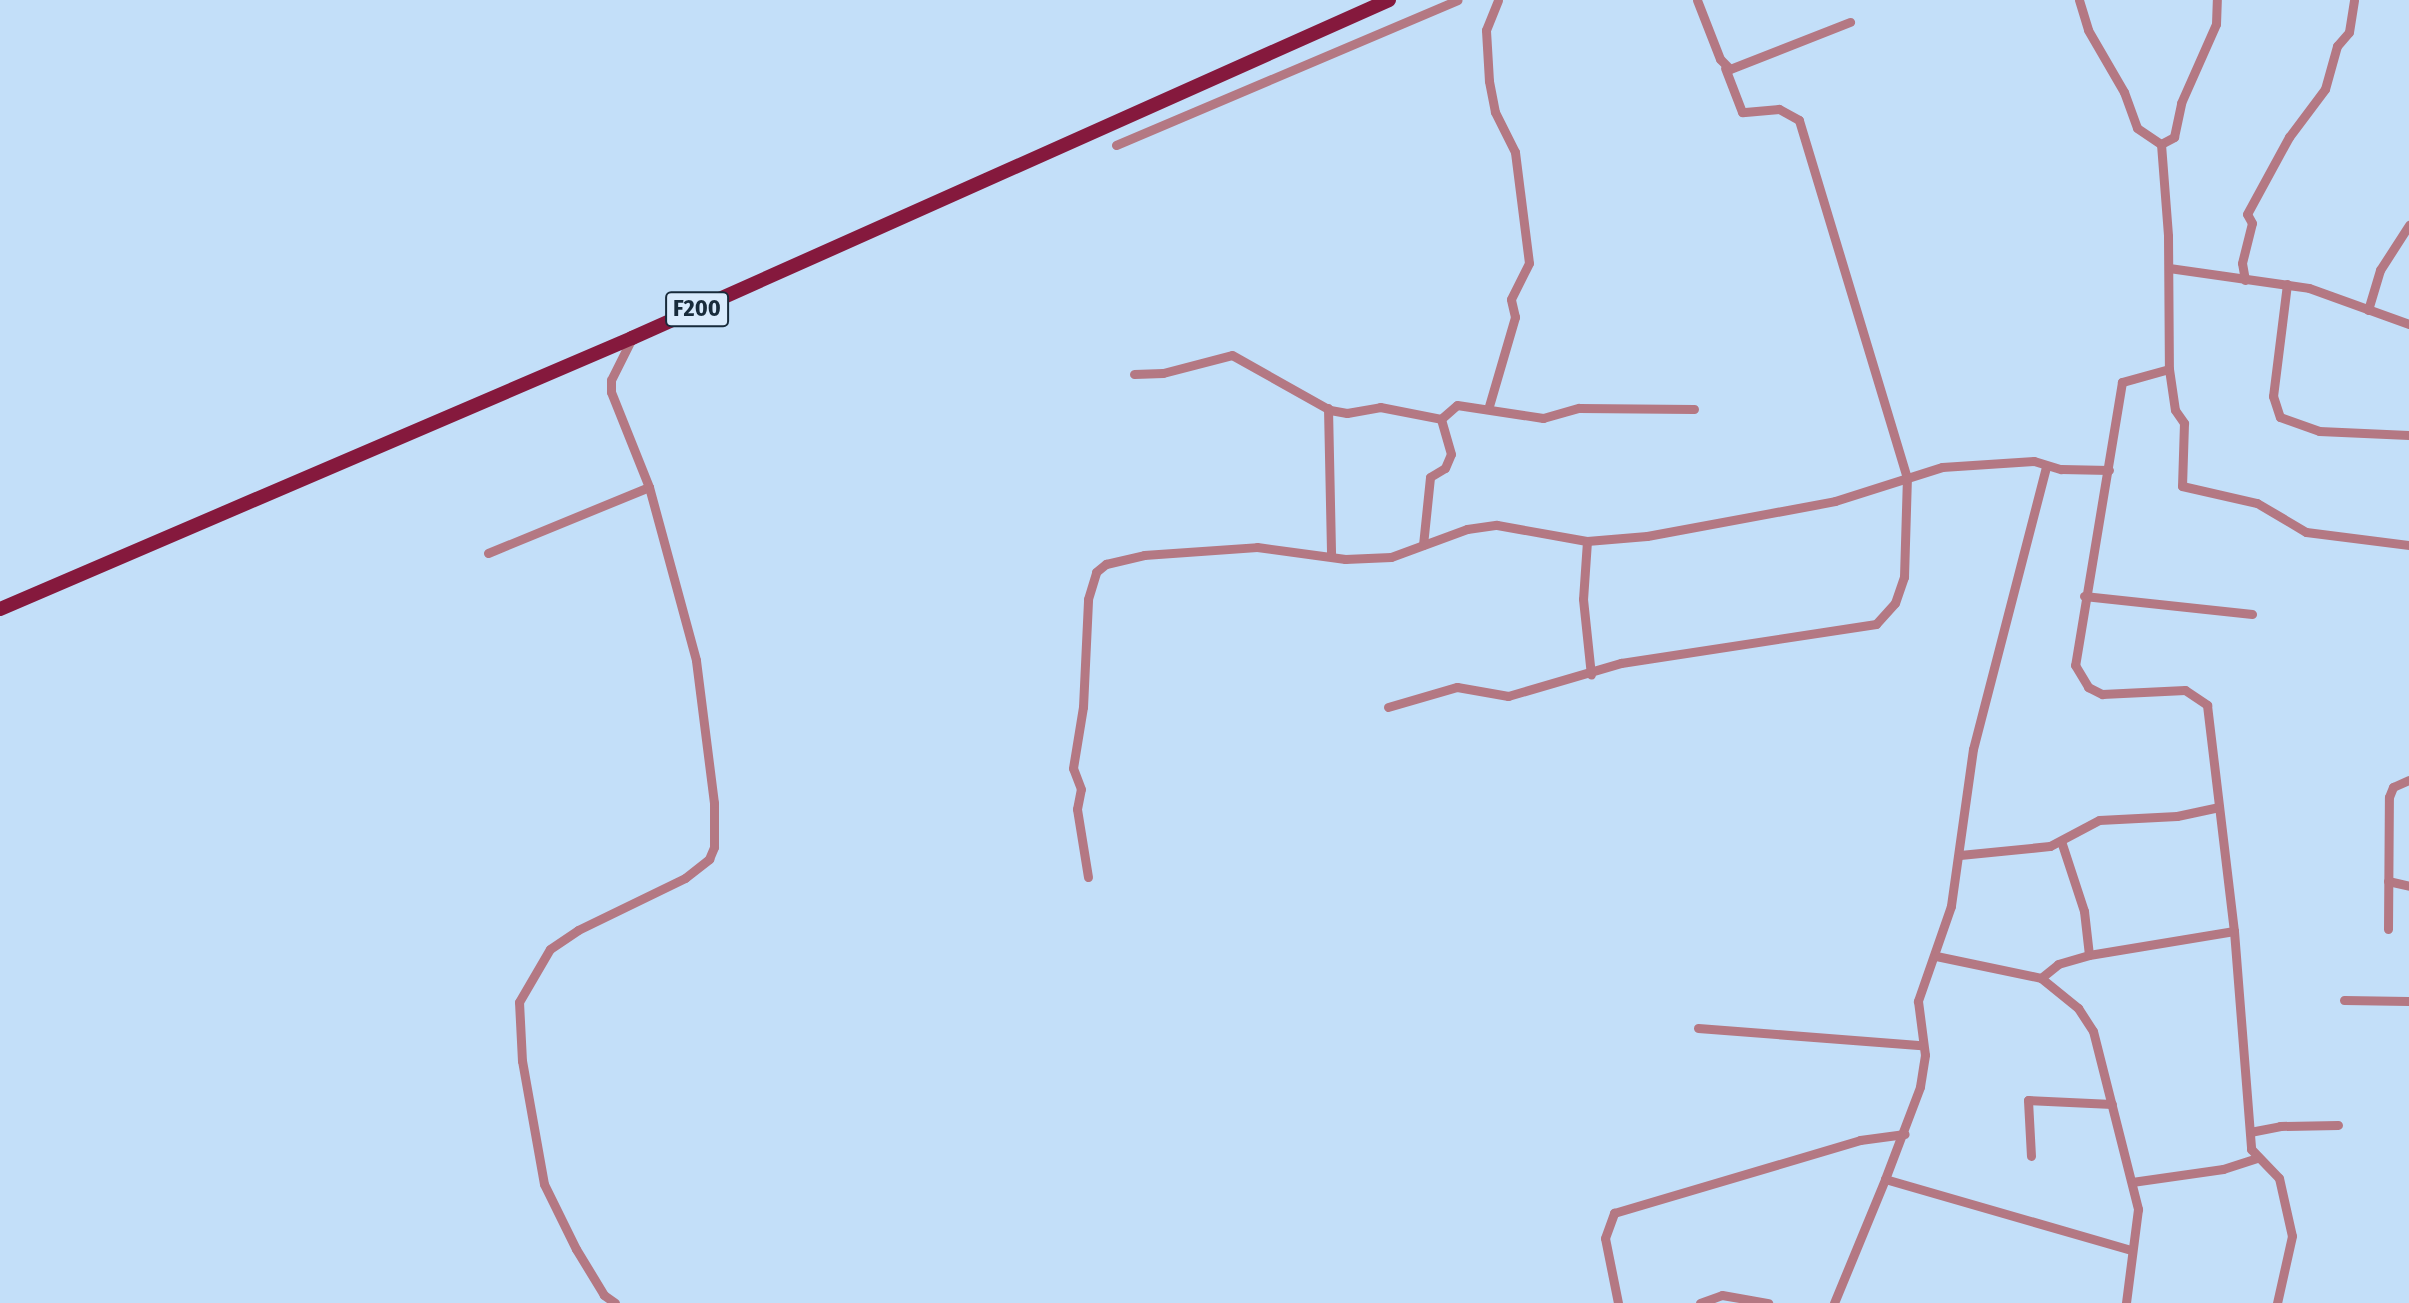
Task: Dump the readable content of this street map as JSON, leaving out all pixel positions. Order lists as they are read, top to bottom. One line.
{"streets":{"main road":["F200"]}}
